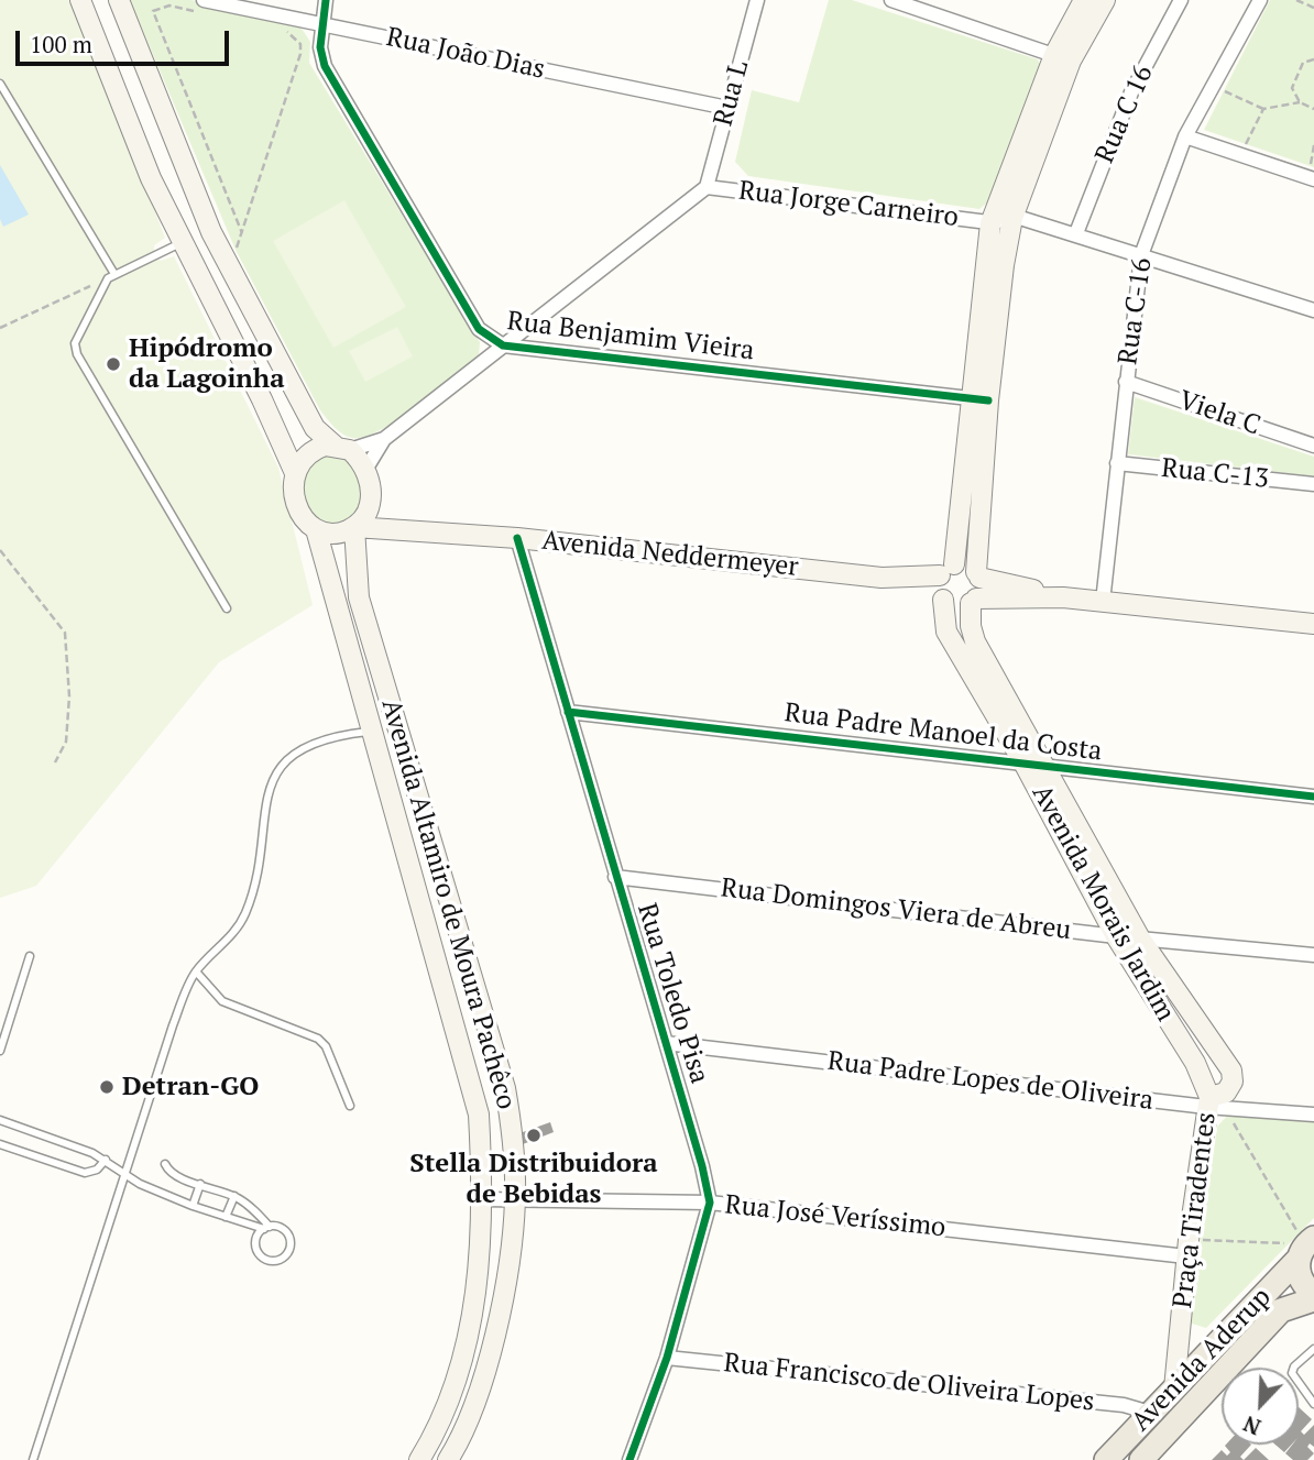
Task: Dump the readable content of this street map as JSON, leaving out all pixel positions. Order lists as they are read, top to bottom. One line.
{"streets":{"main road":["Avenida Neddermeyer","Avenida Morais Jardim","Avenida Altamiro de Moura Pachêco","Praça Tiradentes","Avenida Aderup"],"street":["Rua João Dias","Rua L","Rua C 16","Rua Jorge Carneiro","Rua C-16","Rua Benjamim Vieira","Viela C","Rua C-13","Rua Padre Manoel da Costa","Rua Domingos Viera de Abreu","Rua Toledo Pisa","Rua Padre Lopes de Oliveira","Rua José Veríssimo","Rua Francisco de Oliveira Lopes"]},"crossings":[["Rua João Dias","Rua L"],["Rua João Dias","Rua Benjamim Vieira"],["Rua L","Rua Jorge Carneiro"],["Rua C-16","Viela C"],["Rua C-16","Rua C-13"],["Rua Benjamim Vieira","Avenida Morais Jardim"],["Avenida Neddermeyer","Avenida Morais Jardim"],["Avenida Neddermeyer","Avenida Altamiro de Moura Pachêco"],["Avenida Neddermeyer","Rua Toledo Pisa"],["Rua Padre Manoel da Costa","Avenida Morais Jardim"],["Rua Padre Manoel da Costa","Rua Toledo Pisa"],["Avenida Morais Jardim","Rua Domingos Viera de Abreu"],["Avenida Morais Jardim","Rua Padre Lopes de Oliveira"],["Avenida Morais Jardim","Praça Tiradentes"],["Avenida Altamiro de Moura Pachêco","Rua José Veríssimo"],["Rua Domingos Viera de Abreu","Rua Toledo Pisa"],["Rua Toledo Pisa","Rua Padre Lopes de Oliveira"],["Rua Toledo Pisa","Rua José Veríssimo"],["Rua Padre Lopes de Oliveira","Praça Tiradentes"],["Praça Tiradentes","Rua José Veríssimo"],["Praça Tiradentes","Avenida Aderup"],["Avenida Aderup","Rua Francisco de Oliveira Lopes"]],"places":["Hipódromo da Lagoinha","Detran-GO","Stella Distribuidora de Bebidas"],"scale_bar":"100 m","north":"bottom left"}
